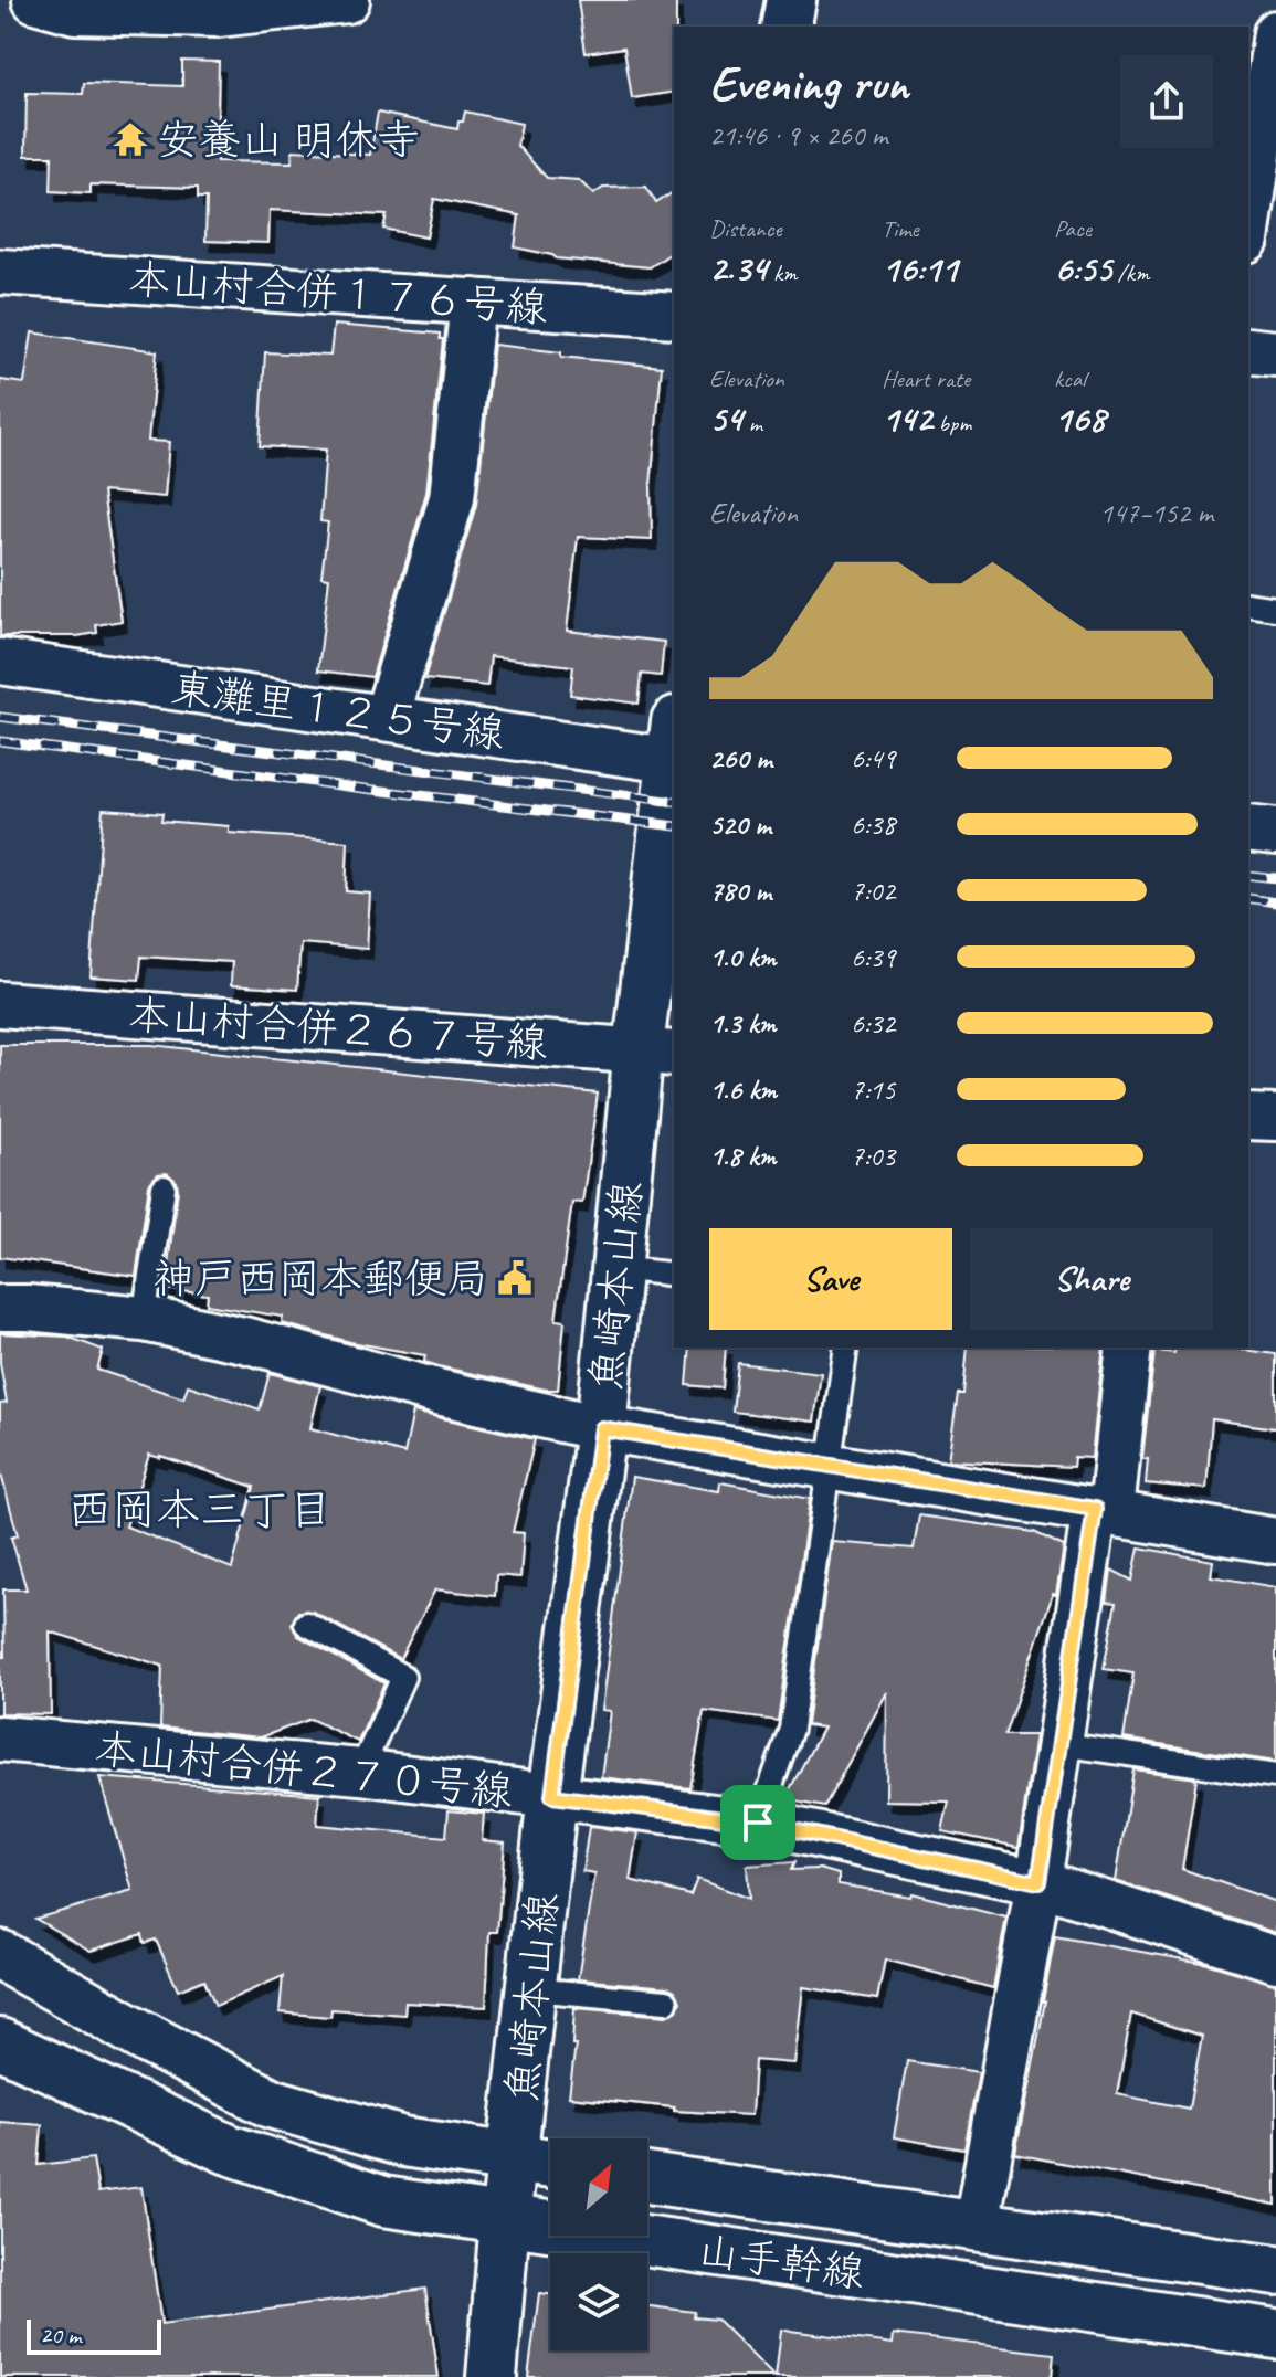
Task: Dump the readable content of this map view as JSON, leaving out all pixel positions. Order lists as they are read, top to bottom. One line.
{"streets":{"street":["本山村合併１７６号線","東灘里１２５号線","本山村合併２６７号線","魚崎本山線","本山村合併２７０号線","山手幹線"]},"crossings":[["本山村合併２６７号線","魚崎本山線"],["魚崎本山線","本山村合併２７０号線"],["魚崎本山線","山手幹線"]],"districts":["西岡本三丁目"],"places":{"temple":["安養山 明休寺"],"public building":["神戸西岡本郵便局"]},"scale_bar":"20 m","north":"top right","page":{"heading":["Evening run","21:46 · 9 × 260 m"],"stats":[["Distance","2.34 km"],["Time","16:11"],["Pace","6:55 /km"],["Elevation","54 m"],["Heart rate","142 bpm"],["kcal","168"]],"chart":["Elevation","147–152 m"],"list":[{"name":"260 m","note":"6:49"},{"name":"520 m","note":"6:38"},{"name":"780 m","note":"7:02"},{"name":"1.0 km","note":"6:39"},{"name":"1.3 km","note":"6:32"},{"name":"1.6 km","note":"7:15"},{"name":"1.8 km","note":"7:03"}],"buttons":["Save","Share"],"scale":"20 m"}}
